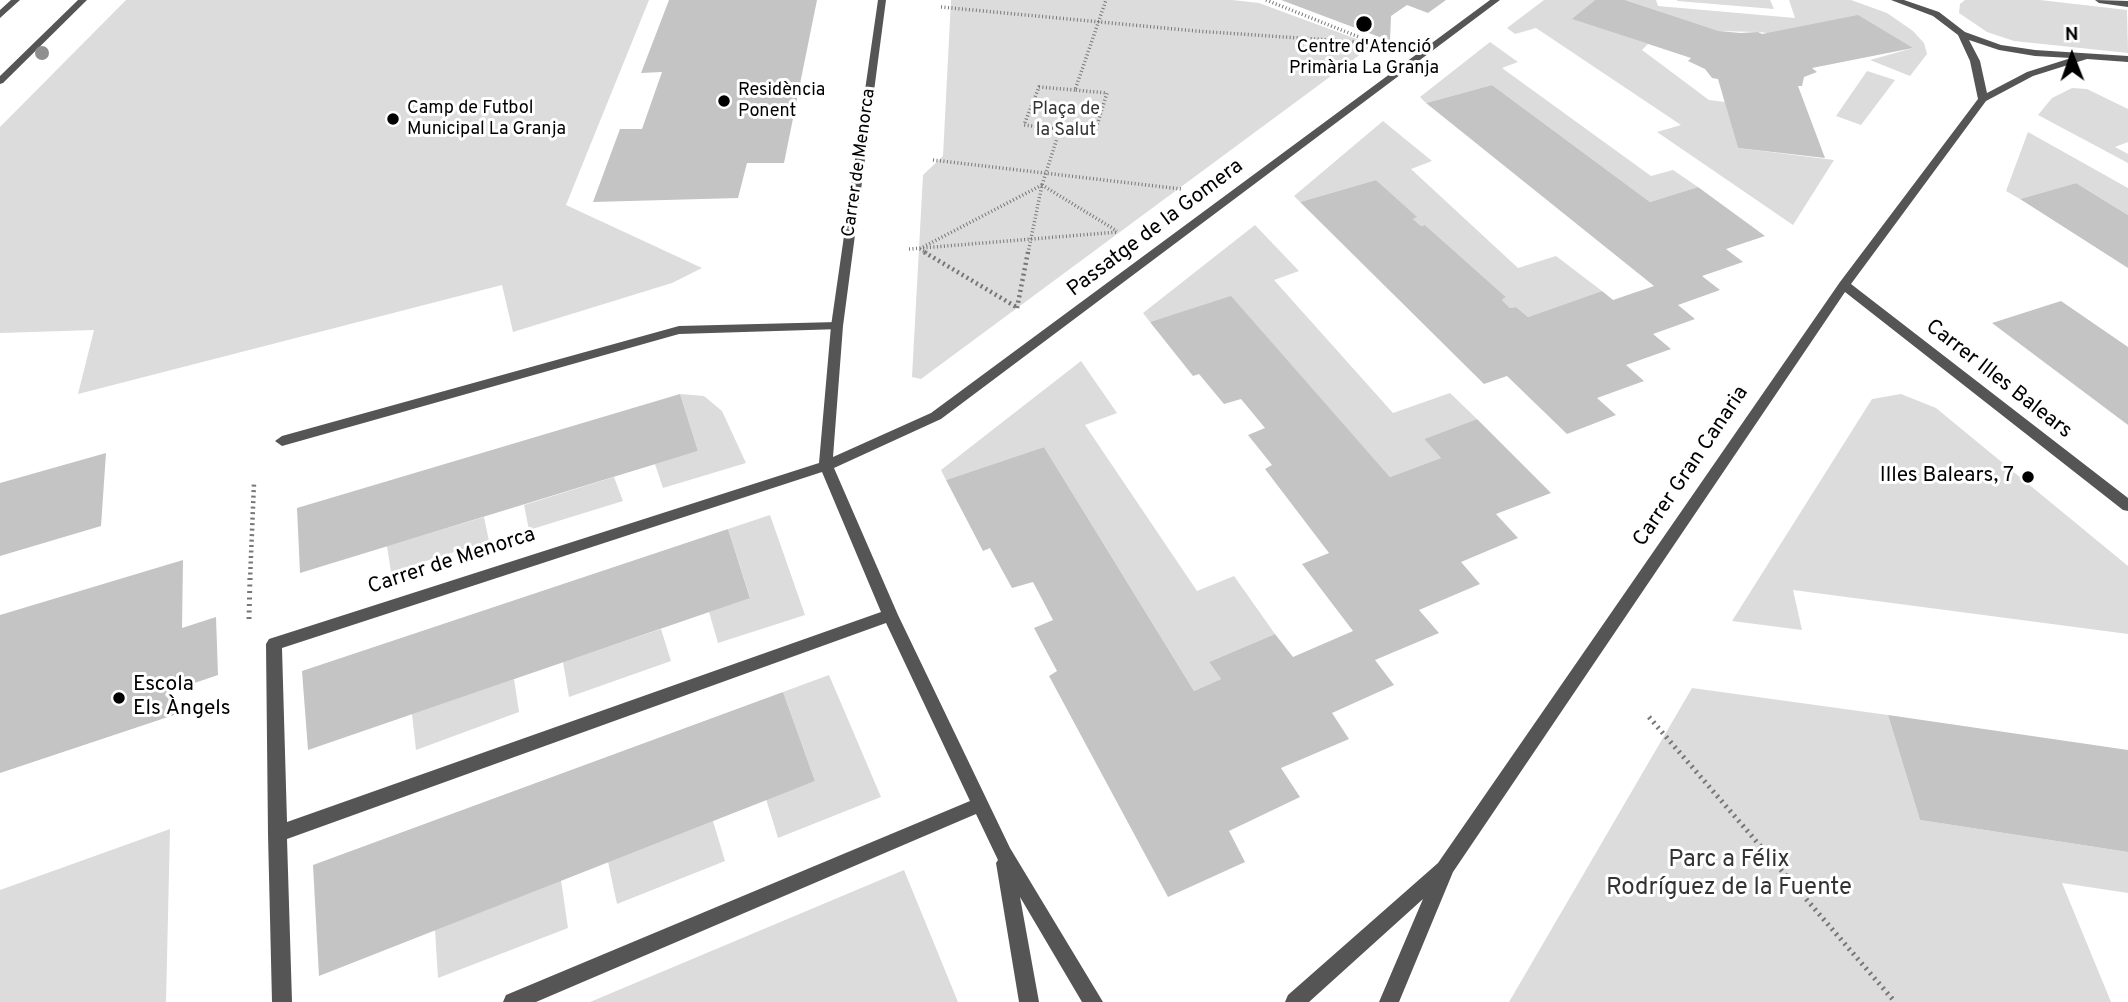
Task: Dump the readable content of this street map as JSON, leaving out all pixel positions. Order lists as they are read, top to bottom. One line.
{"streets":{"street":["Carrer de Menorca","Passatge de la Gomera","Carrer Illes Balears","Carrer Gran Canaria"]},"crossings":[["Carrer de Menorca","Passatge de la Gomera"],["Carrer Illes Balears","Carrer Gran Canaria"]],"parks":["Plaça de la Salut","Parc a Félix Rodríguez de la Fuente"],"places":["Centre d'Atenció Primària La Granja","Residència Ponent","Camp de Futbol Municipal La Granja","Illes Balears, 7","Escola Els Àngels"],"north":"top"}
